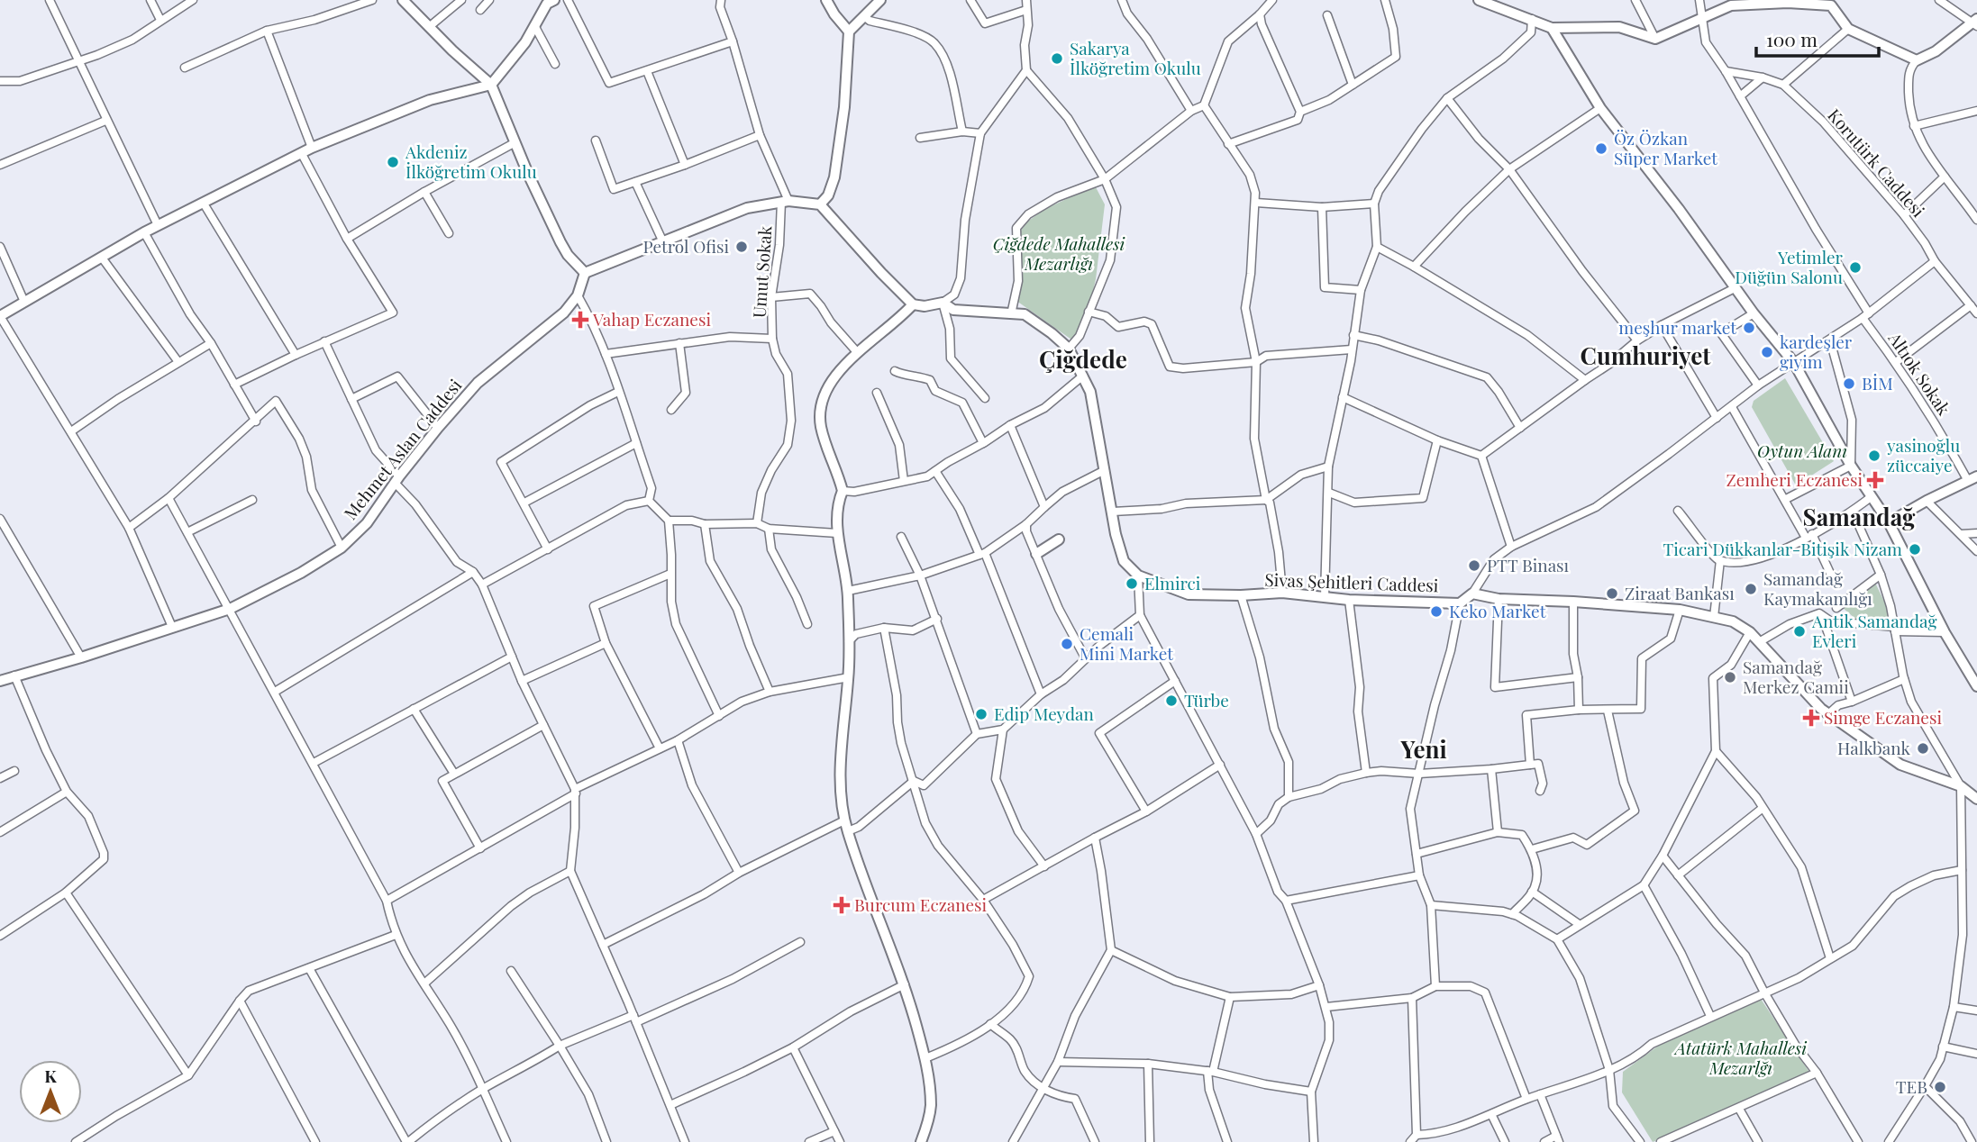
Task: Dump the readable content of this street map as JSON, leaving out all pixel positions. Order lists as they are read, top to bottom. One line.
{"streets":{"street":["Korutürk Caddesi","Umut Sokak","Altıok Sokak","Mehmet Aslan Caddesi","Sivas Şehitleri Caddesi"]},"crossings":[["Korutürk Caddesi","Altıok Sokak"]],"districts":["Cumhuriyet","Çiğdede","Samandağ","Yeni"],"parks":["Çiğdede Mahallesi Mezarlığı","Oytun Alanı","Atatürk Mahallesi Mezarlğı"],"places":{"other":["Sakarya İlköğretim Okulu","Öz Özkan Süper Market","Akdeniz İlköğretim Okulu","Petrol Ofisi","Yetimler Düğün Salonu","meşhur market","kardeşler giyim","BİM","yasinoğlu züccaiye","Ticari Dükkanlar-Bitişik Nizam","PTT Binası","Elmirci","Samandağ Kaymakamlığı","Ziraat Bankası","Keko Market","Antik Samandağ Evleri","Cemali Mini Market","Samandağ Merkez Camii","Türbe","Edip Meydan","Halkbank","TEB"],"health":["Vahap Eczanesi","Zemheri Eczanesi","Simge Eczanesi","Burcum Eczanesi"]},"scale_bar":"100 m","north":"top"}
